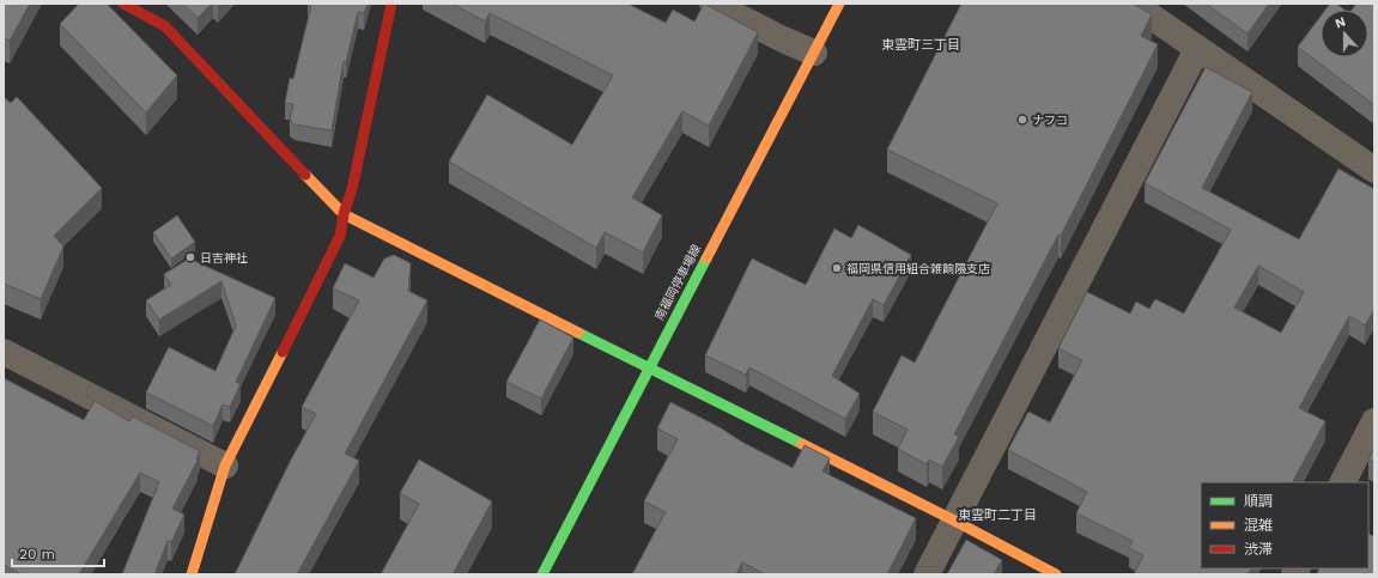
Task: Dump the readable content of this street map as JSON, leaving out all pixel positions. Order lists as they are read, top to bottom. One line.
{"streets":{"street":["南福岡停車場線"]},"districts":["東雲町三丁目","東雲町二丁目"],"places":["ナフコ","日吉神社","福岡県信用組合雑餉隈支店"],"legend":["順調","混雑","渋滞"],"scale_bar":"20 m","north":"top"}
